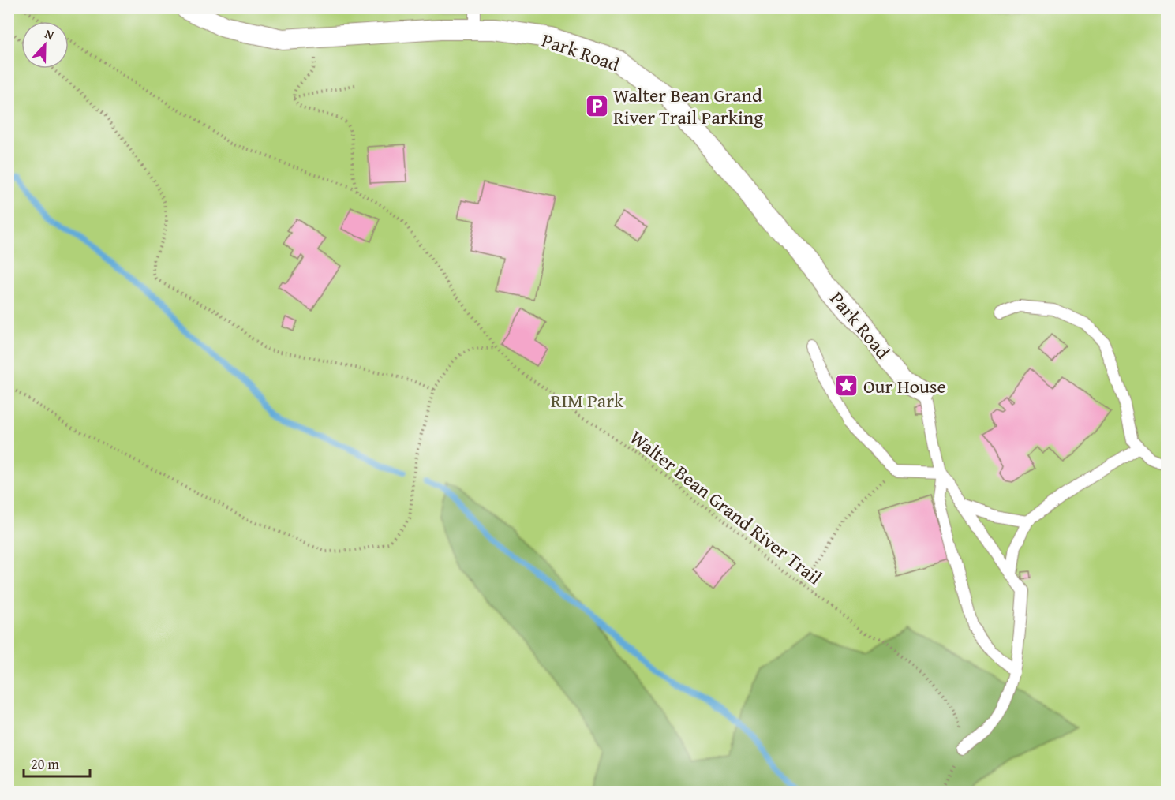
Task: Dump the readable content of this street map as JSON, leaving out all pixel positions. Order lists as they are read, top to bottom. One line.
{"streets":{"street":["Park Road"],"path":["Walter Bean Grand River Trail"]},"parks":["RIM Park"],"places":{"parking":["Walter Bean Grand River Trail Parking"],"place":["Our House"]},"scale_bar":"20 m","north":"top"}
